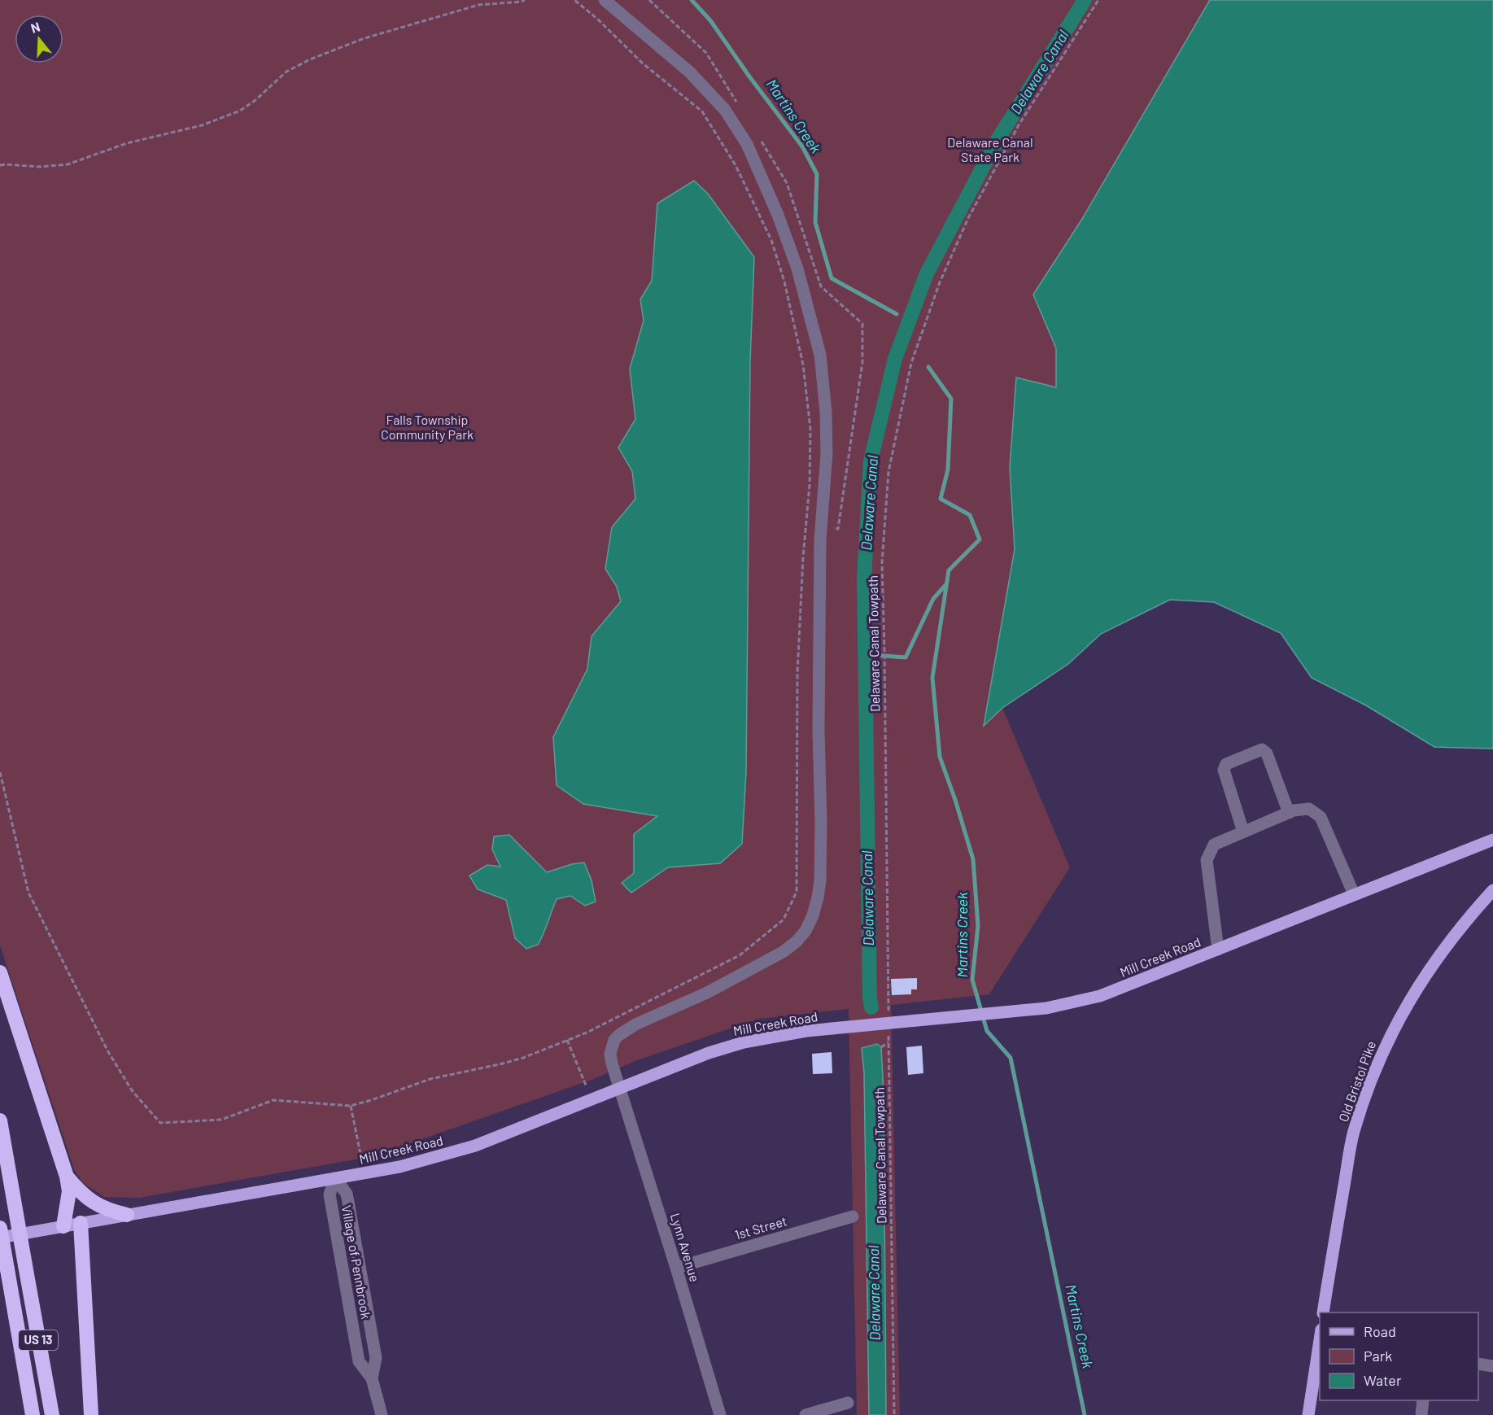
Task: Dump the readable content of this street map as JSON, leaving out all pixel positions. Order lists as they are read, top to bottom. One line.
{"streets":{"highway":["US 13"],"main road":["Mill Creek Road","Old Bristol Pike"],"street":["1st Street","Lynn Avenue","Village of Pennbrook"],"path":["Delaware Canal Towpath"]},"crossings":[["Mill Creek Road","Lynn Avenue"],["Mill Creek Road","Village of Pennbrook"],["1st Street","Lynn Avenue"]],"water":["Delaware Canal","Martins Creek"],"parks":["Delaware Canal State Park","Falls Township Community Park"],"legend":["Road","Park","Water"],"north":"top"}
